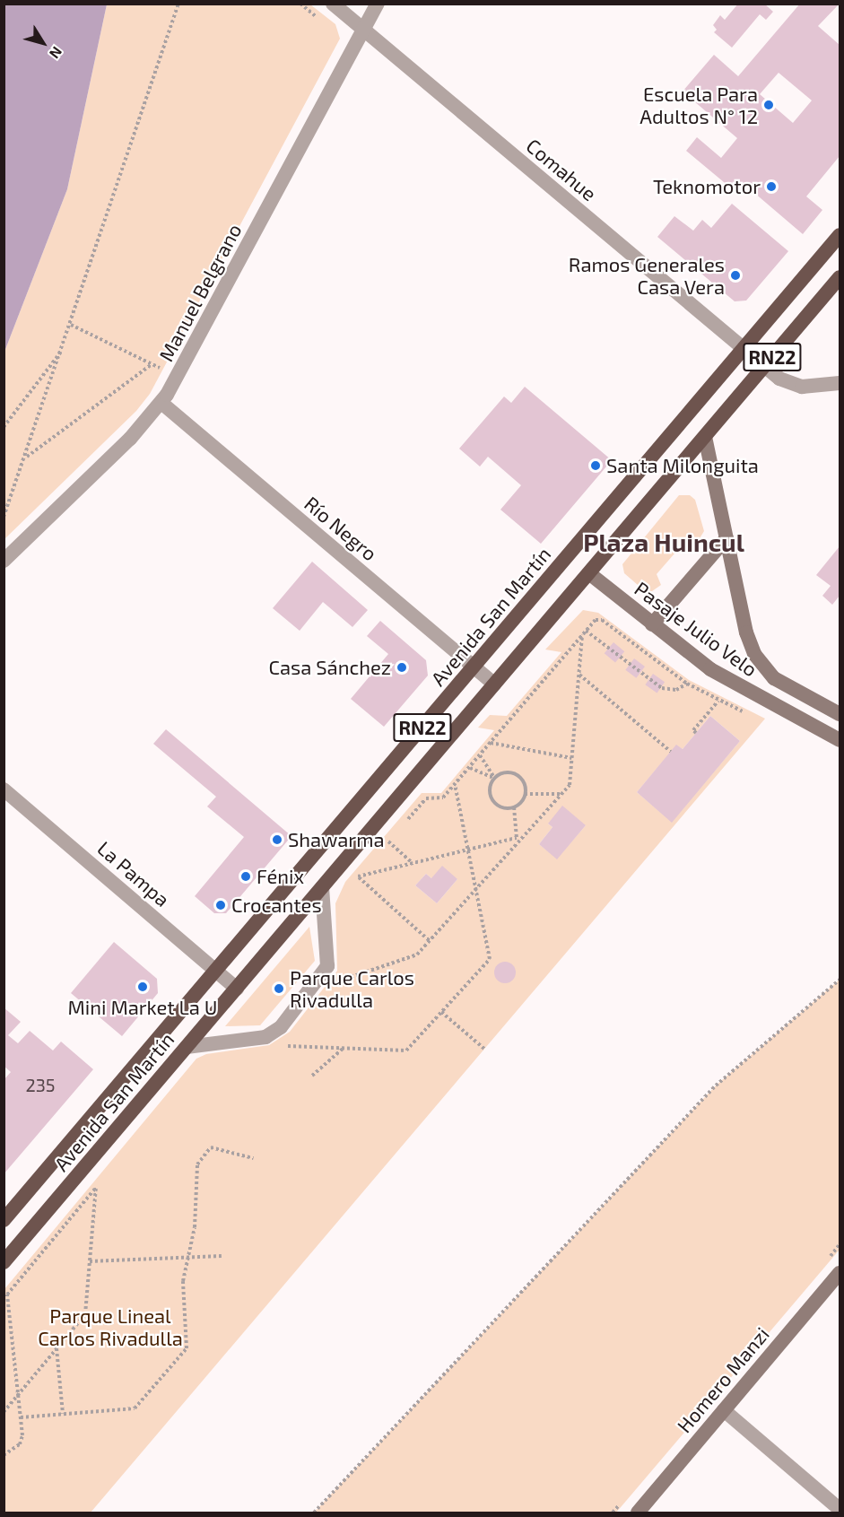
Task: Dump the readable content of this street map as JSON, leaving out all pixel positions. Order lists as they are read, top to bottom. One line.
{"streets":{"highway":["RN22","Avenida San Martín"],"main road":["Pasaje Julio Velo","Homero Manzi"],"street":["Comahue","Manuel Belgrano","Río Negro","La Pampa"]},"crossings":[["Comahue","Manuel Belgrano"],["Comahue","Avenida San Martín"],["Manuel Belgrano","Río Negro"],["Río Negro","Avenida San Martín"],["Avenida San Martín","Pasaje Julio Velo"],["Avenida San Martín","La Pampa"]],"districts":["Plaza Huincul"],"parks":["Parque Lineal Carlos Rivadulla"],"places":["Escuela Para Adultos N° 12","Teknomotor","Ramos Generales Casa Vera","Santa Milonguita","Casa Sánchez","Shawarma","Fénix","Crocantes","Mini Market La U","Parque Carlos Rivadulla"],"house_numbers":["235"],"north":"bottom right"}
